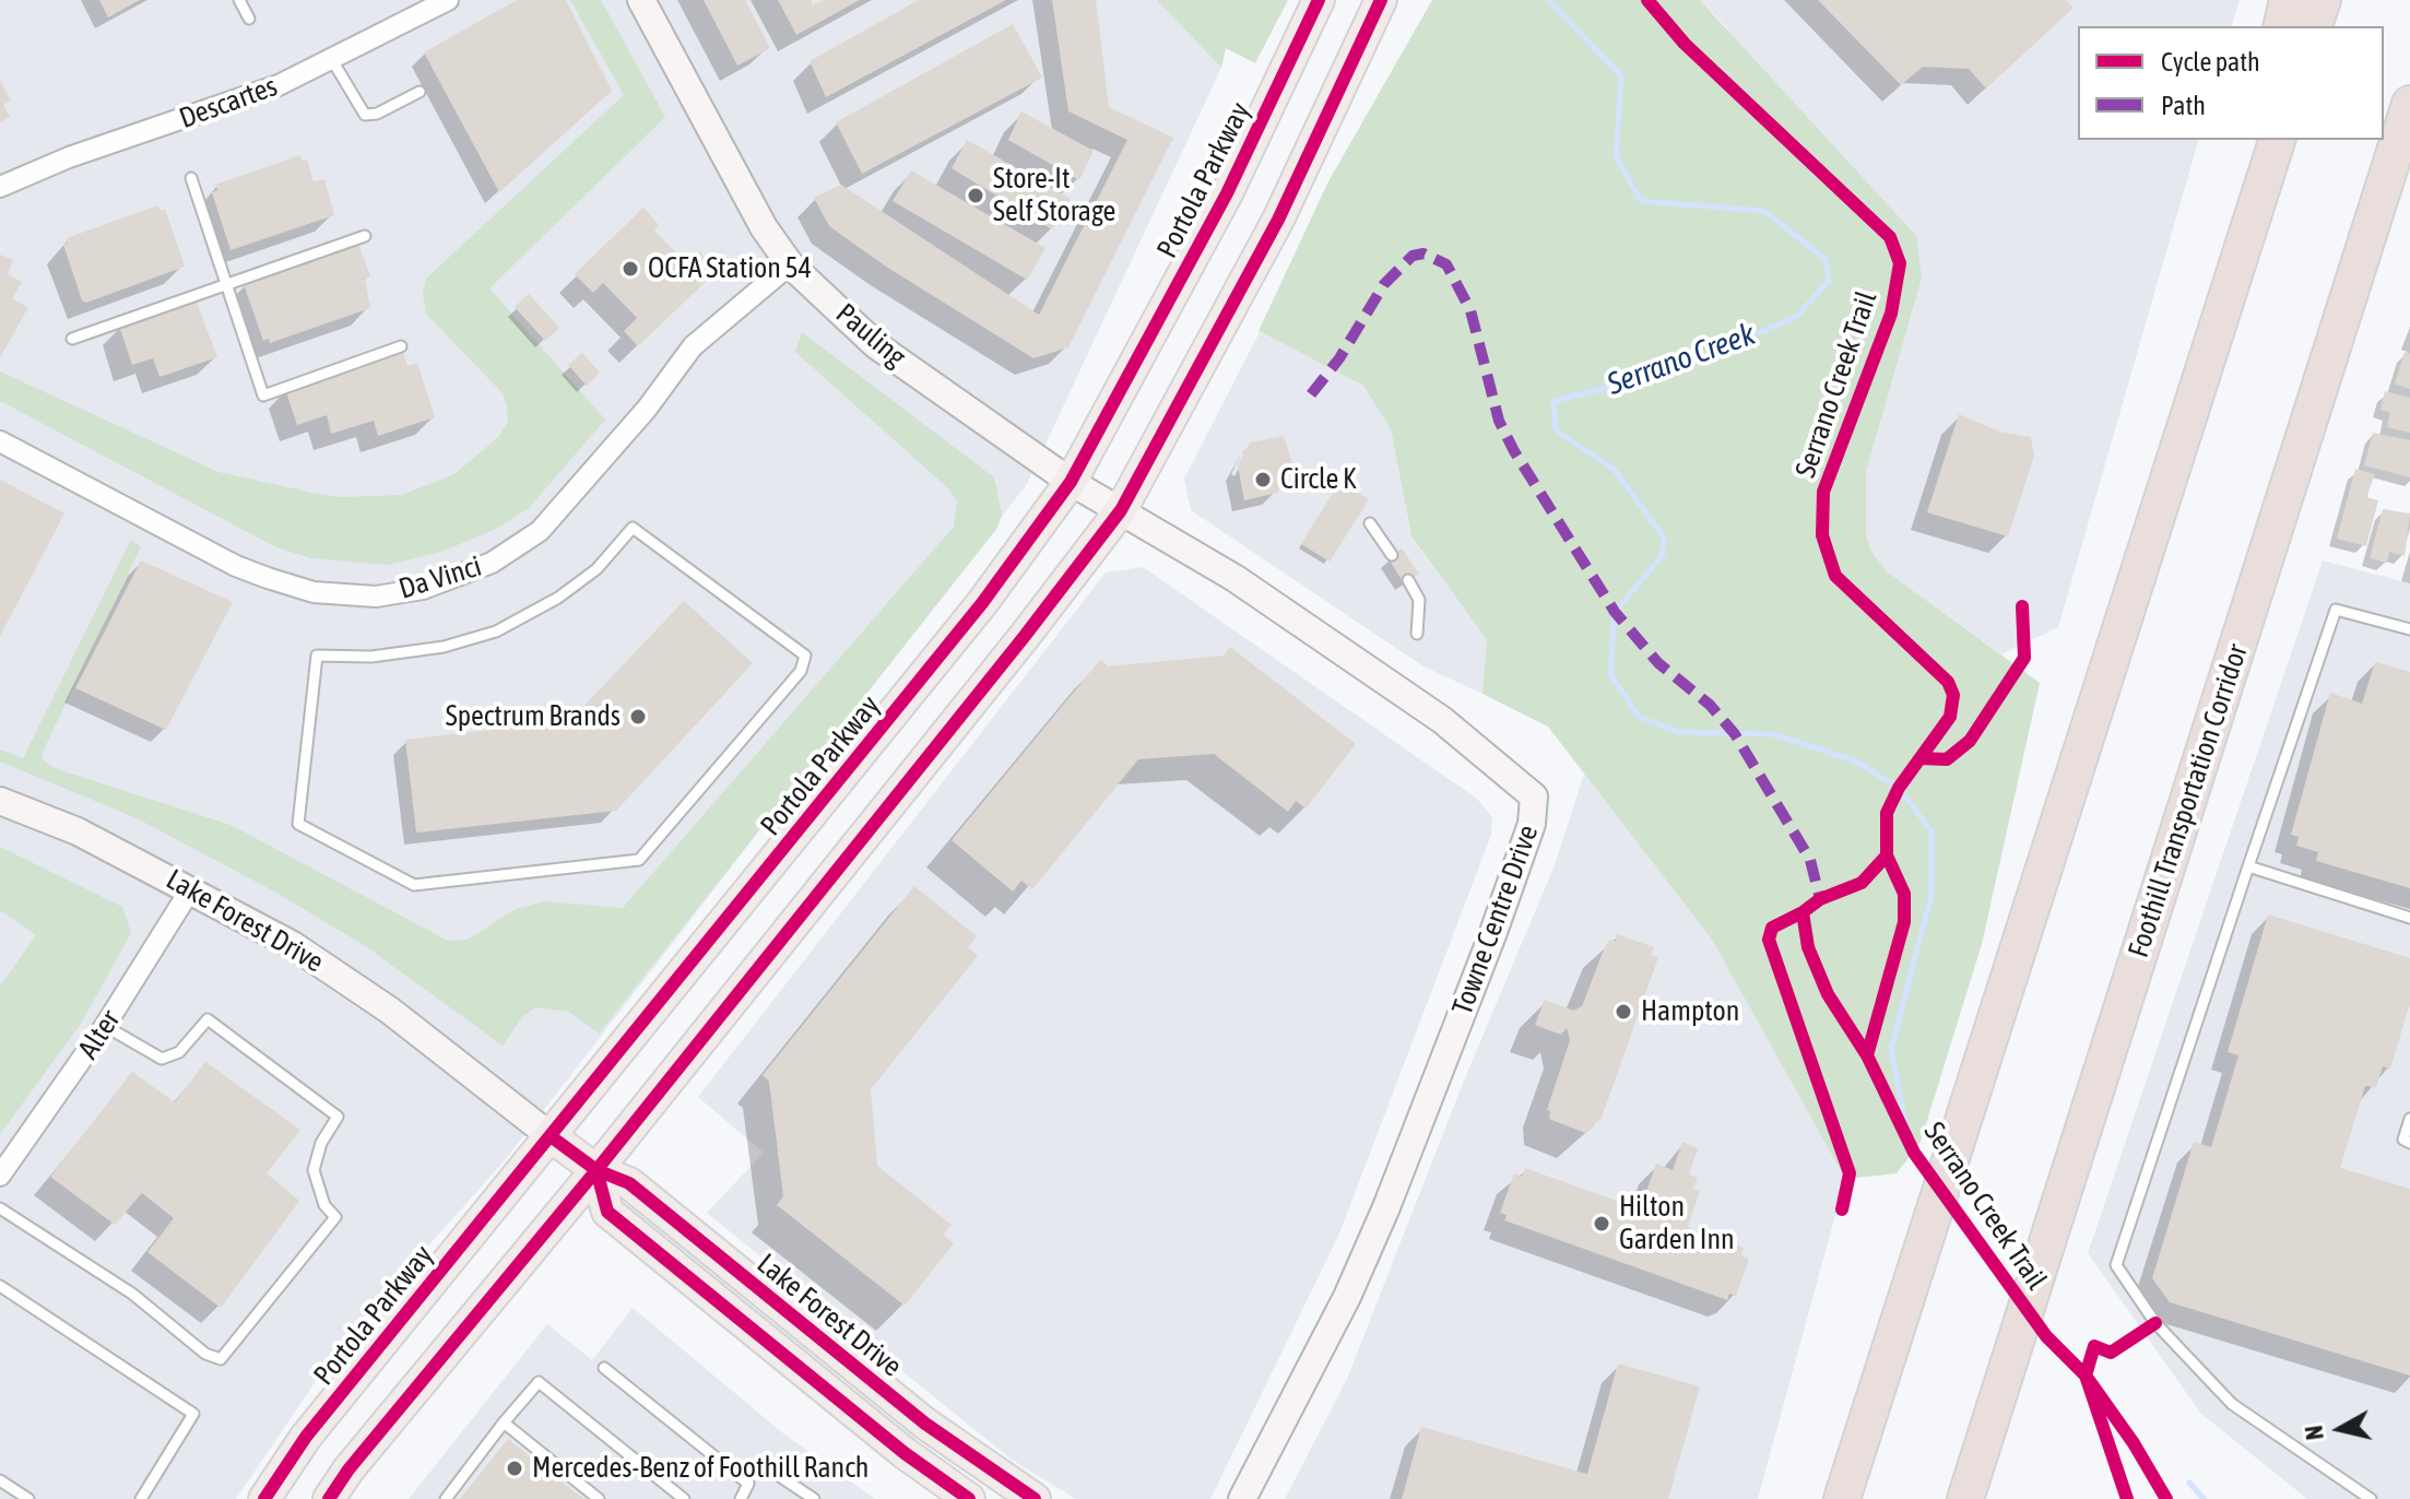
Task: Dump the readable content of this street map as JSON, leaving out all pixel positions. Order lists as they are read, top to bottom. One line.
{"streets":{"highway":["Foothill Transportation Corridor"],"main road":["Portola Parkway","Pauling","Towne Centre Drive","Lake Forest Drive"],"street":["Descartes","Da Vinci","Alter"],"cycle path":["Serrano Creek Trail"]},"crossings":[["Portola Parkway","Pauling"],["Portola Parkway","Lake Forest Drive"],["Pauling","Da Vinci"],["Pauling","Towne Centre Drive"],["Lake Forest Drive","Alter"]],"water":["Serrano Creek"],"places":["Store-It Self Storage","OCFA Station 54","Circle K","Spectrum Brands","Hampton","Hilton Garden Inn","Mercedes-Benz of Foothill Ranch"],"legend":["Cycle path","Path"],"north":"left"}
